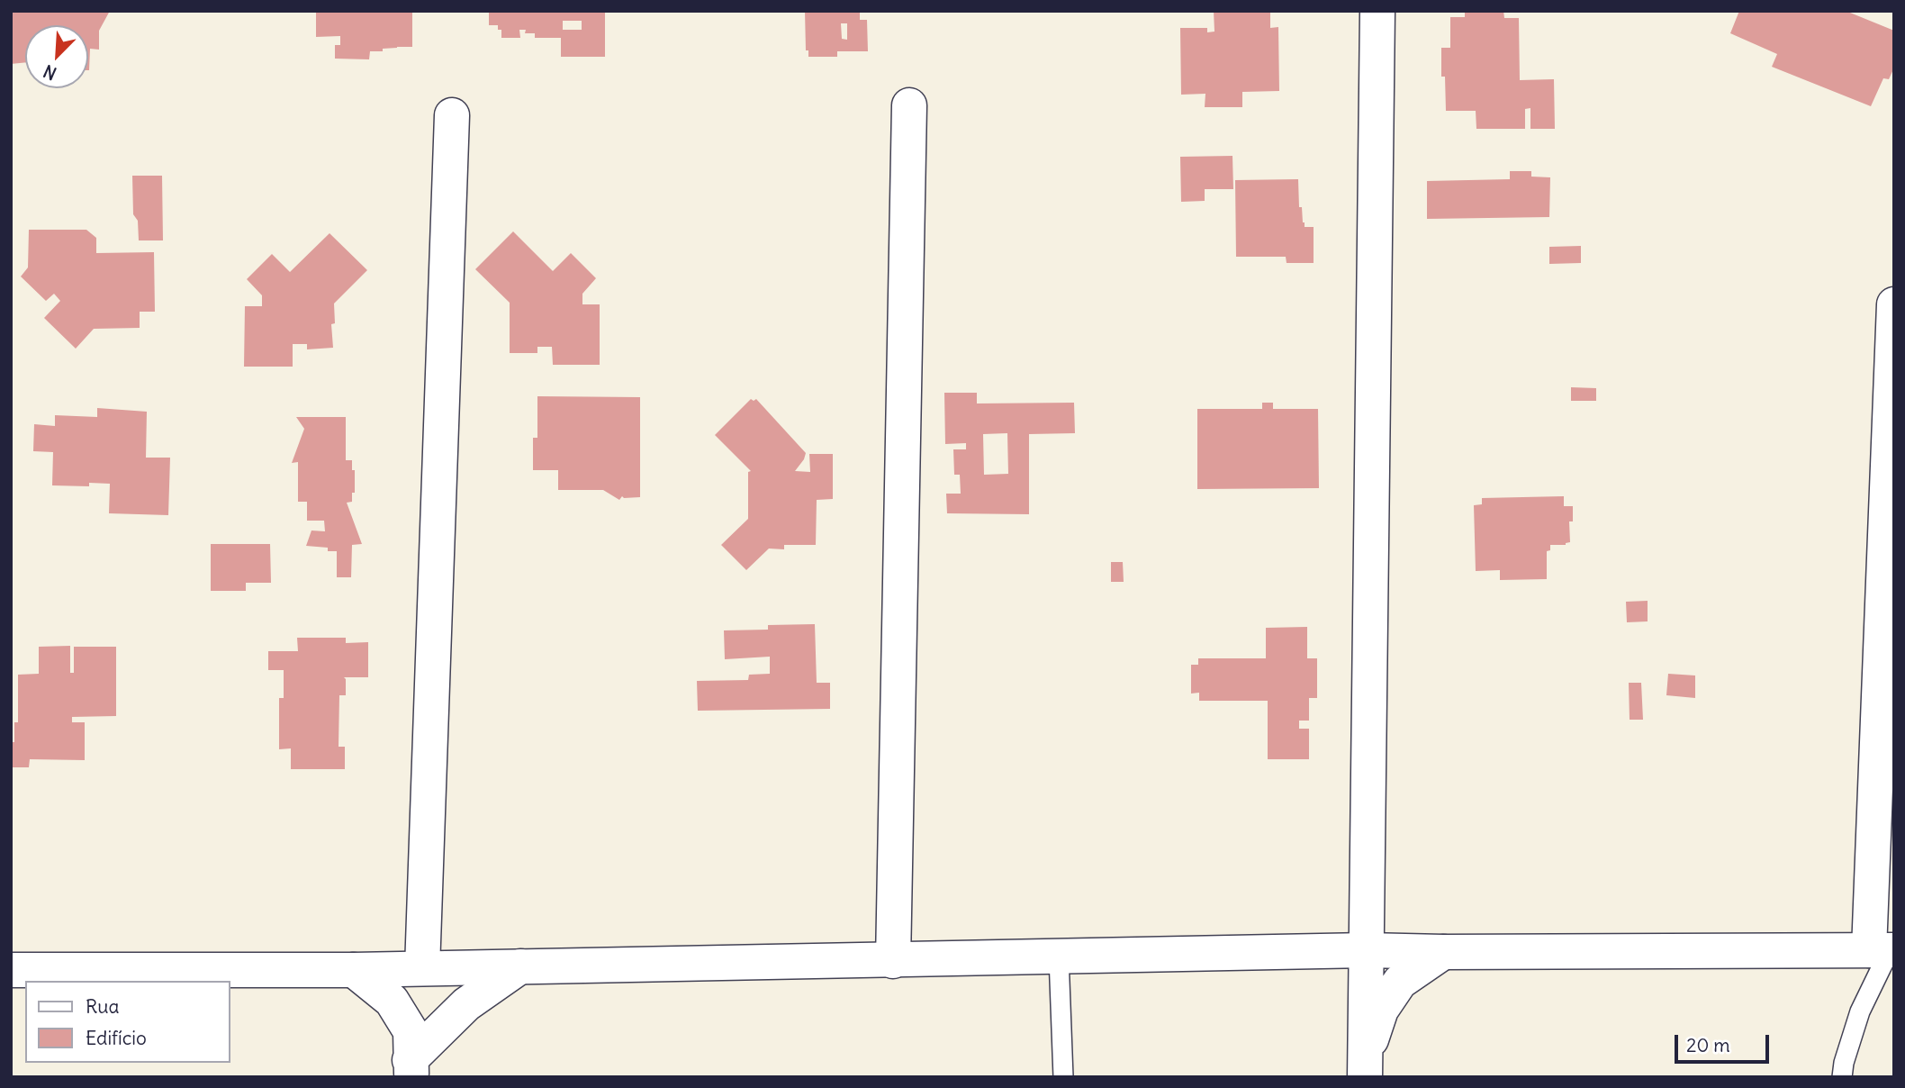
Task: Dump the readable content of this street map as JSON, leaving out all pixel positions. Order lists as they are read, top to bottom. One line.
{"legend":["Rua","Edifício"],"scale_bar":"20 m","north":"bottom left"}
